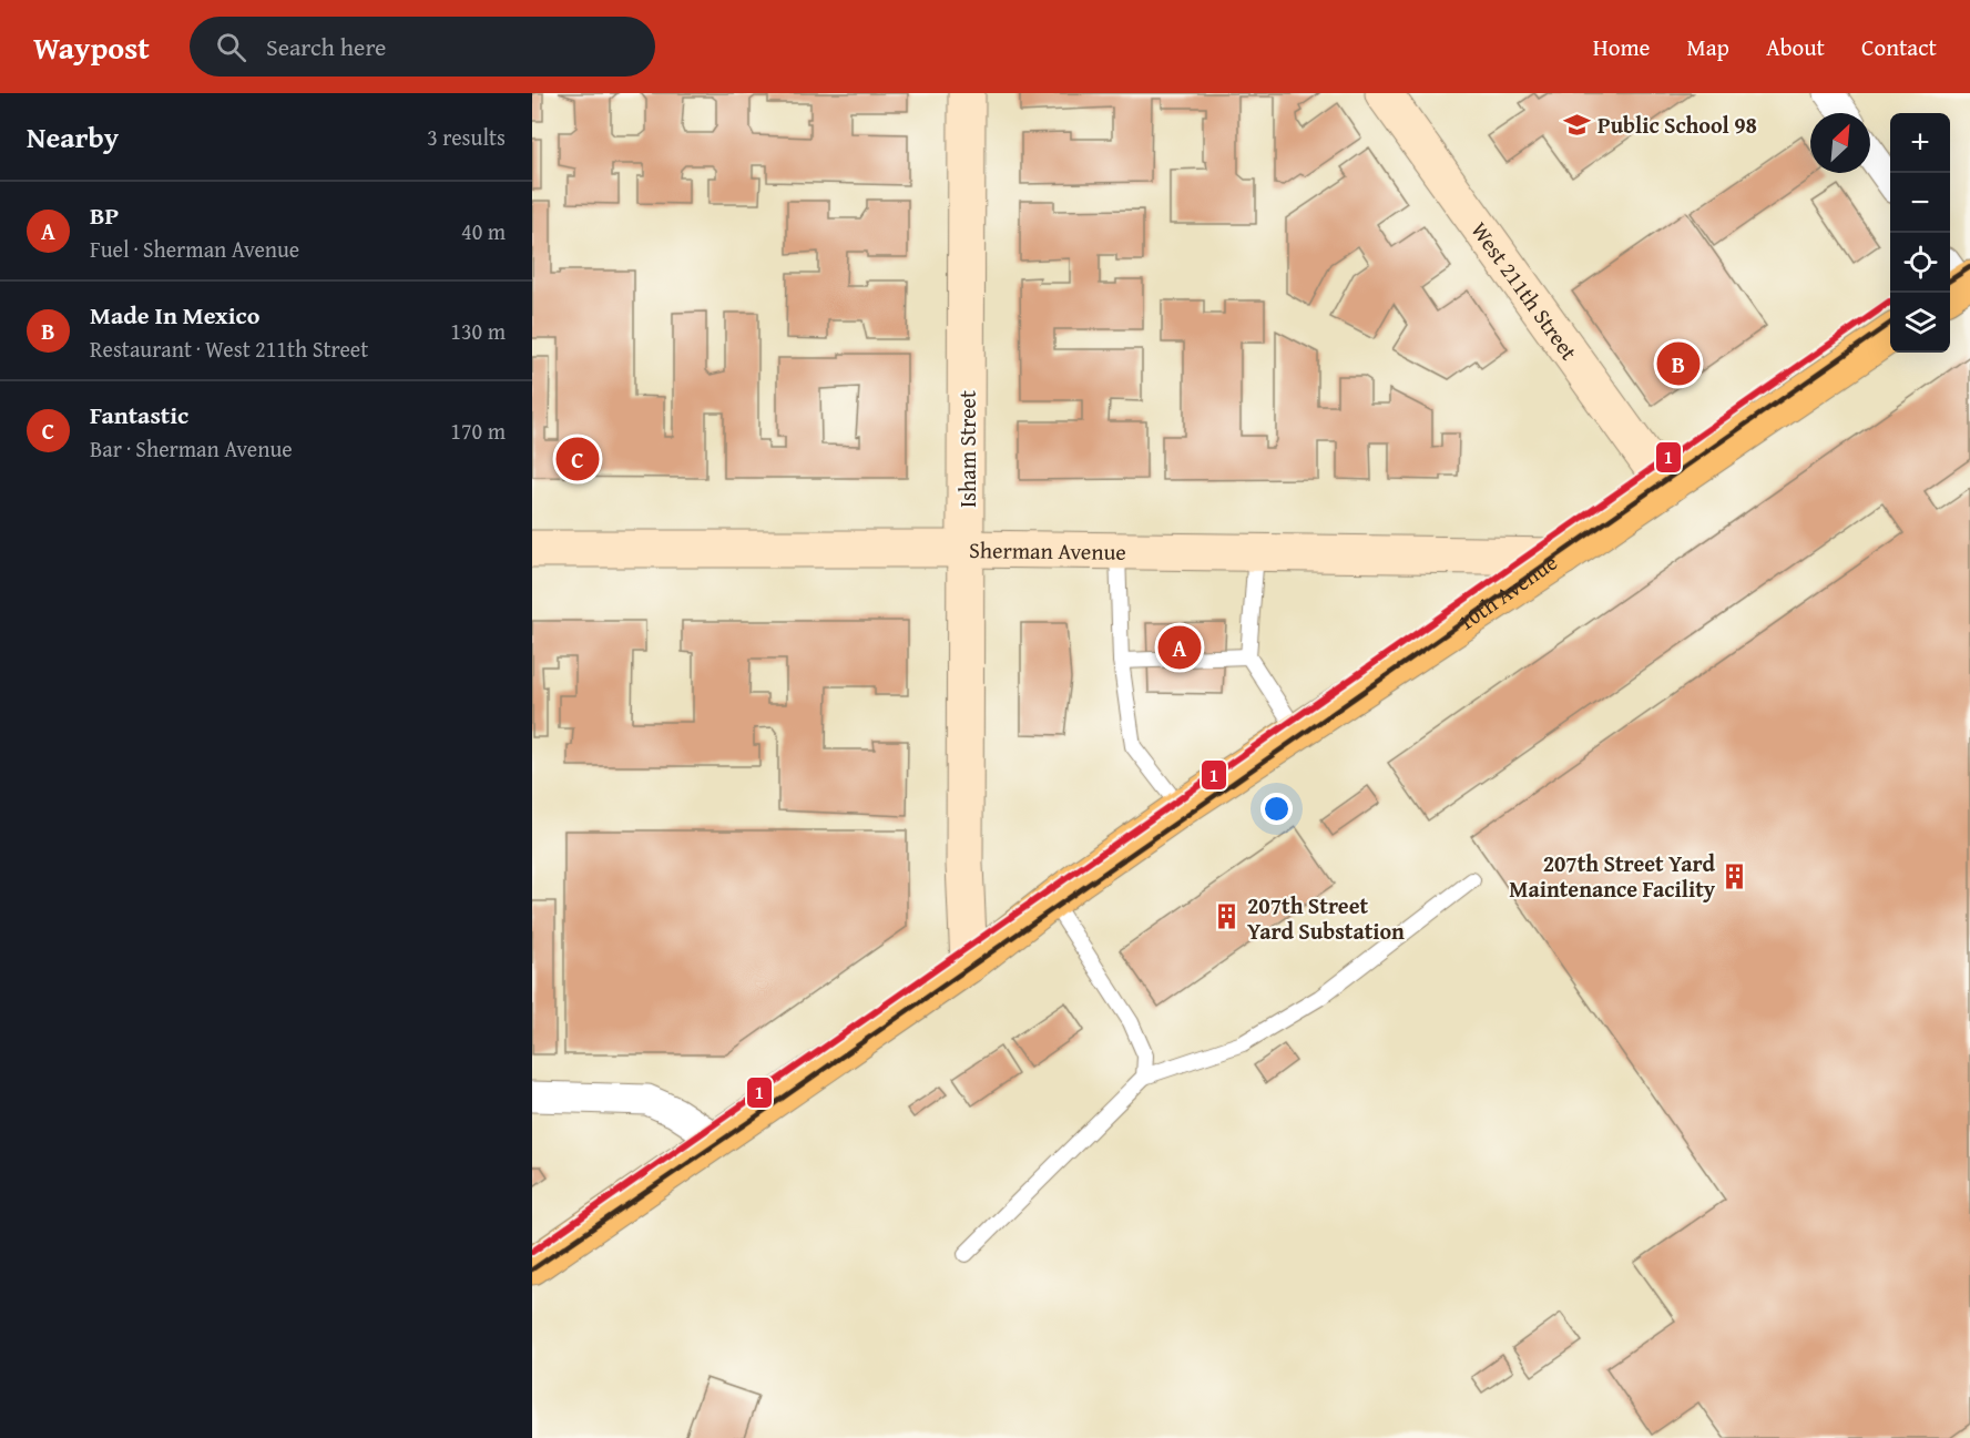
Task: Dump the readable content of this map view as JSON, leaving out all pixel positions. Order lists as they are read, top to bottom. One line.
{"streets":{"main road":["10th Avenue"],"street":["West 211th Street","Isham Street","Sherman Avenue"]},"crossings":[["West 211th Street","10th Avenue"],["Isham Street","Sherman Avenue"],["Isham Street","10th Avenue"],["Sherman Avenue","10th Avenue"]],"places":{"school or university":["Public School 98"],"building":["207th Street Yard Maintenance Facility","207th Street Yard Substation"]},"lines":["transit line 1"],"north":"top right","page":{"header":"Waypost","search":"Search here","nav":["Home","Map","About","Contact"],"heading":["Nearby","3 results"],"map_buttons":["+","−"],"list":[{"mark":"A","name":"BP","note":"Fuel · Sherman Avenue","value":"40 m"},{"mark":"B","name":"Made In Mexico","note":"Restaurant · West 211th Street","value":"130 m"},{"mark":"C","name":"Fantastic","note":"Bar · Sherman Avenue","value":"170 m"}],"pins":["B","C","A"]}}
